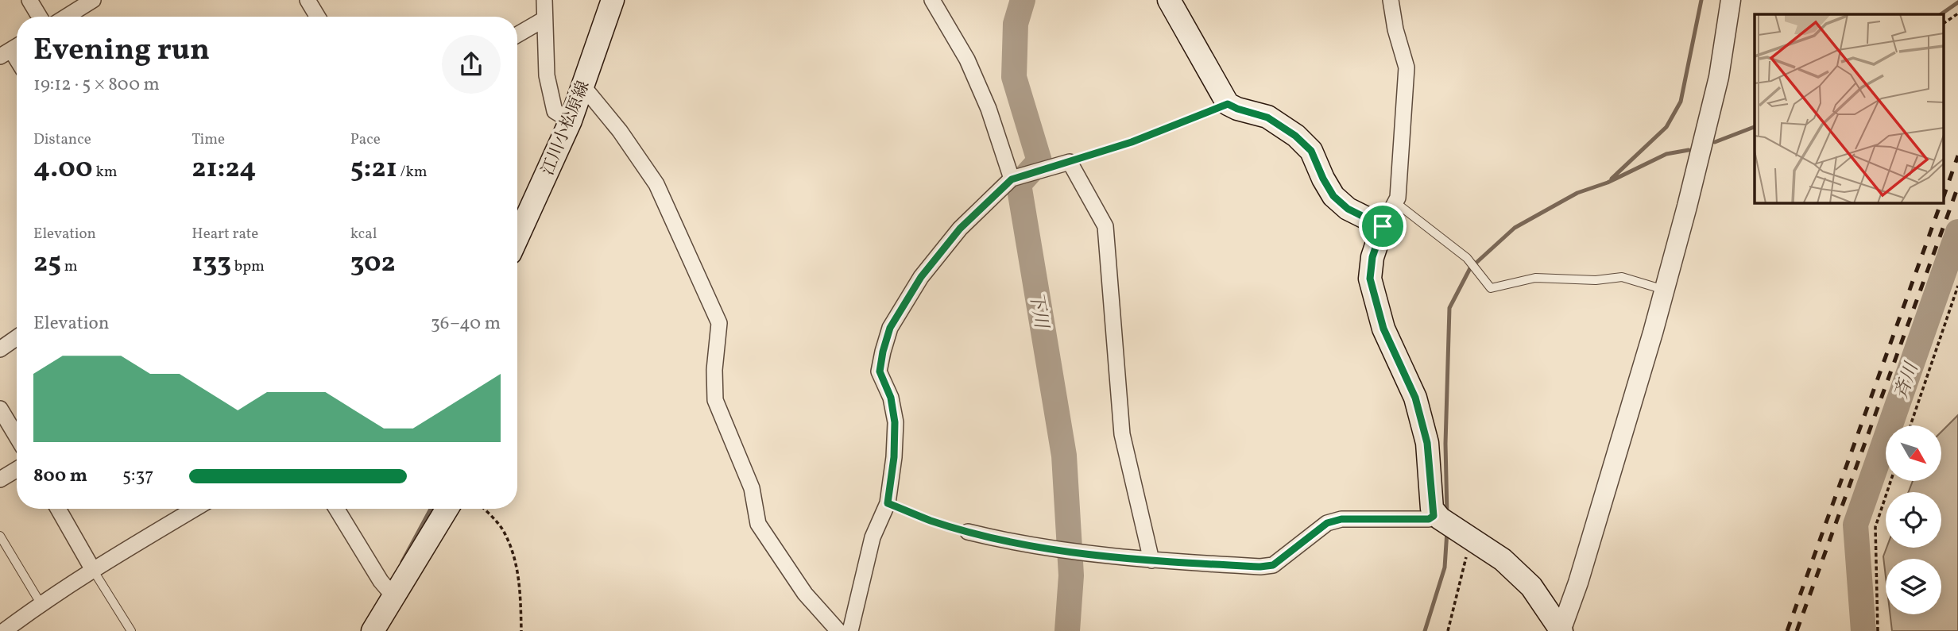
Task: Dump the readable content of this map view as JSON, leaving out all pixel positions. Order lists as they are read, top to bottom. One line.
{"streets":{"main road":["江川小松原線"]},"water":["下川","斉川"],"north":"bottom right","page":{"heading":["Evening run","19:12 · 5 × 800 m"],"stats":[["Distance","4.00 km"],["Time","21:24"],["Pace","5:21 /km"],["Elevation","25 m"],["Heart rate","133 bpm"],["kcal","302"]],"chart":["Elevation","36–40 m"],"list":[{"name":"800 m","note":"5:37"}]}}
